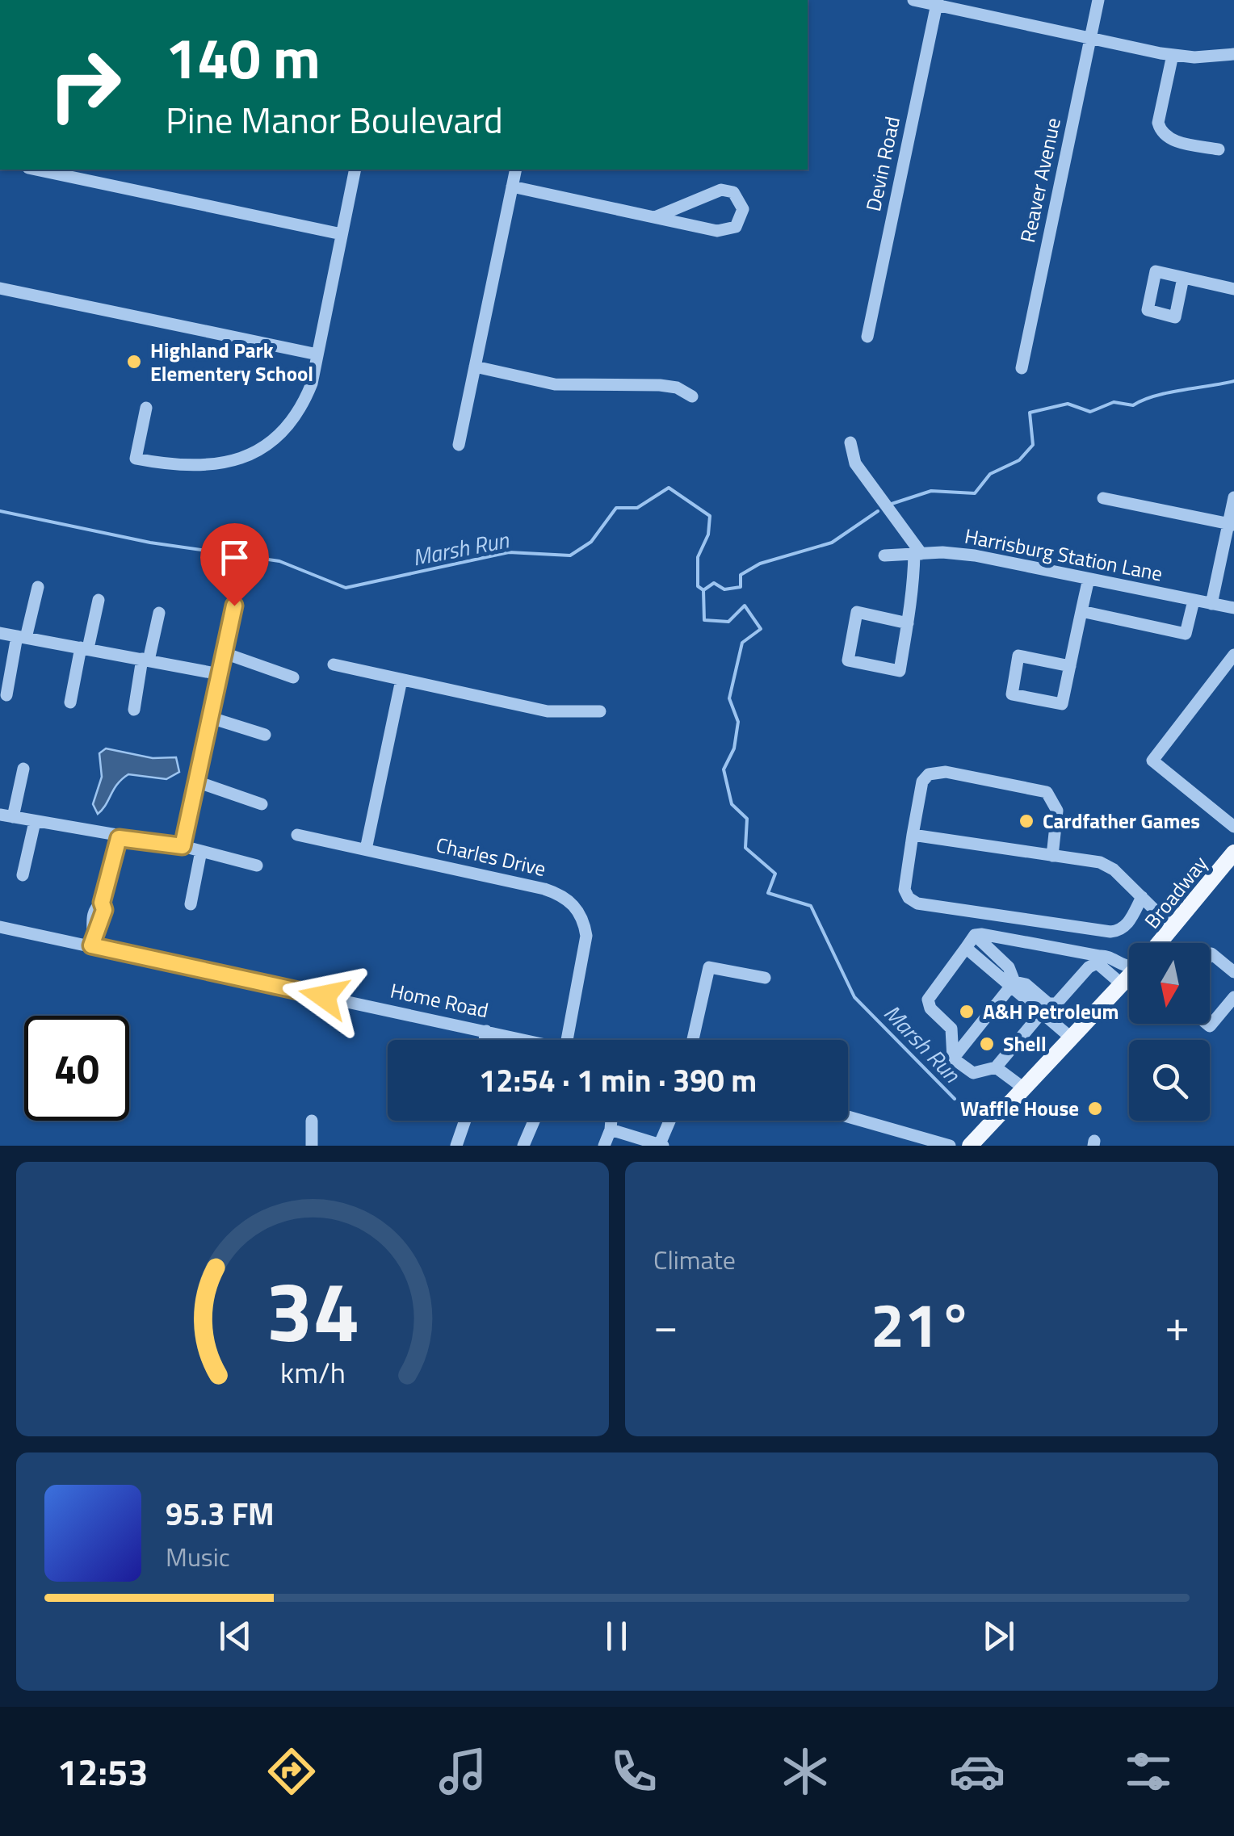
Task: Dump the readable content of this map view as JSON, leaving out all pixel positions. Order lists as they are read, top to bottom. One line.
{"streets":{"main road":["Broadway"],"street":["Devin Road","Reaver Avenue","Harrisburg Station Lane","Charles Drive","Home Road"]},"water":["Marsh Run"],"places":["Highland Park Elementery School","Cardfather Games","A&H Petroleum","Shell","Waffle House"],"north":"bottom","page":{"turn":["140 m","Pine Manor Boulevard"],"limit":"40","trip":"12:54 · 1 min · 390 m","tile":"Climate","heat":["−","21°","+"],"song":["95.3 FM","Music"],"tabs":"12:53","gauge":["34","km/h"]}}
